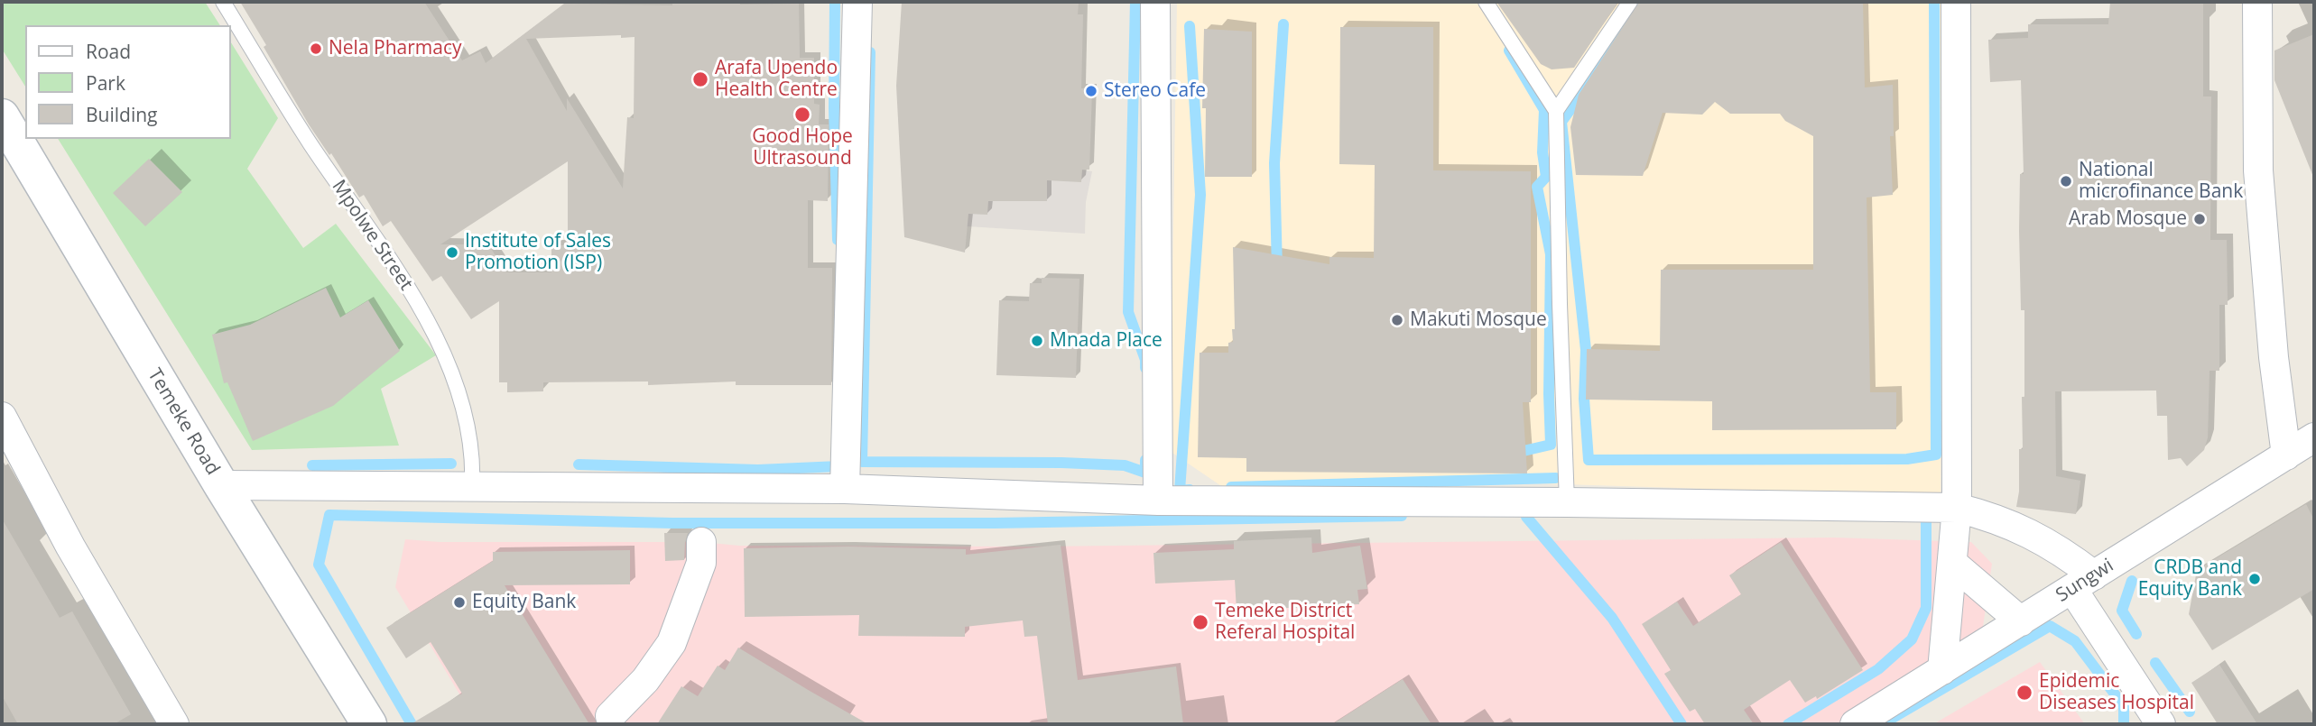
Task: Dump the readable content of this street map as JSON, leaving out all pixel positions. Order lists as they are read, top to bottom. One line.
{"streets":{"street":["Temeke Road","Sungwi"],"lane":["Mpolwe Street"]},"places":["Nela Pharmacy","Arafa Upendo Health Centre","Stereo Cafe","Good Hope Ultrasound","National microfinance Bank","Arab Mosque","Institute of Sales Promotion (ISP)","Makuti Mosque","Mnada Place","CRDB and Equity Bank","Equity Bank","Temeke District Referal Hospital","Epidemic Diseases Hospital"],"legend":["Road","Park","Building"]}
